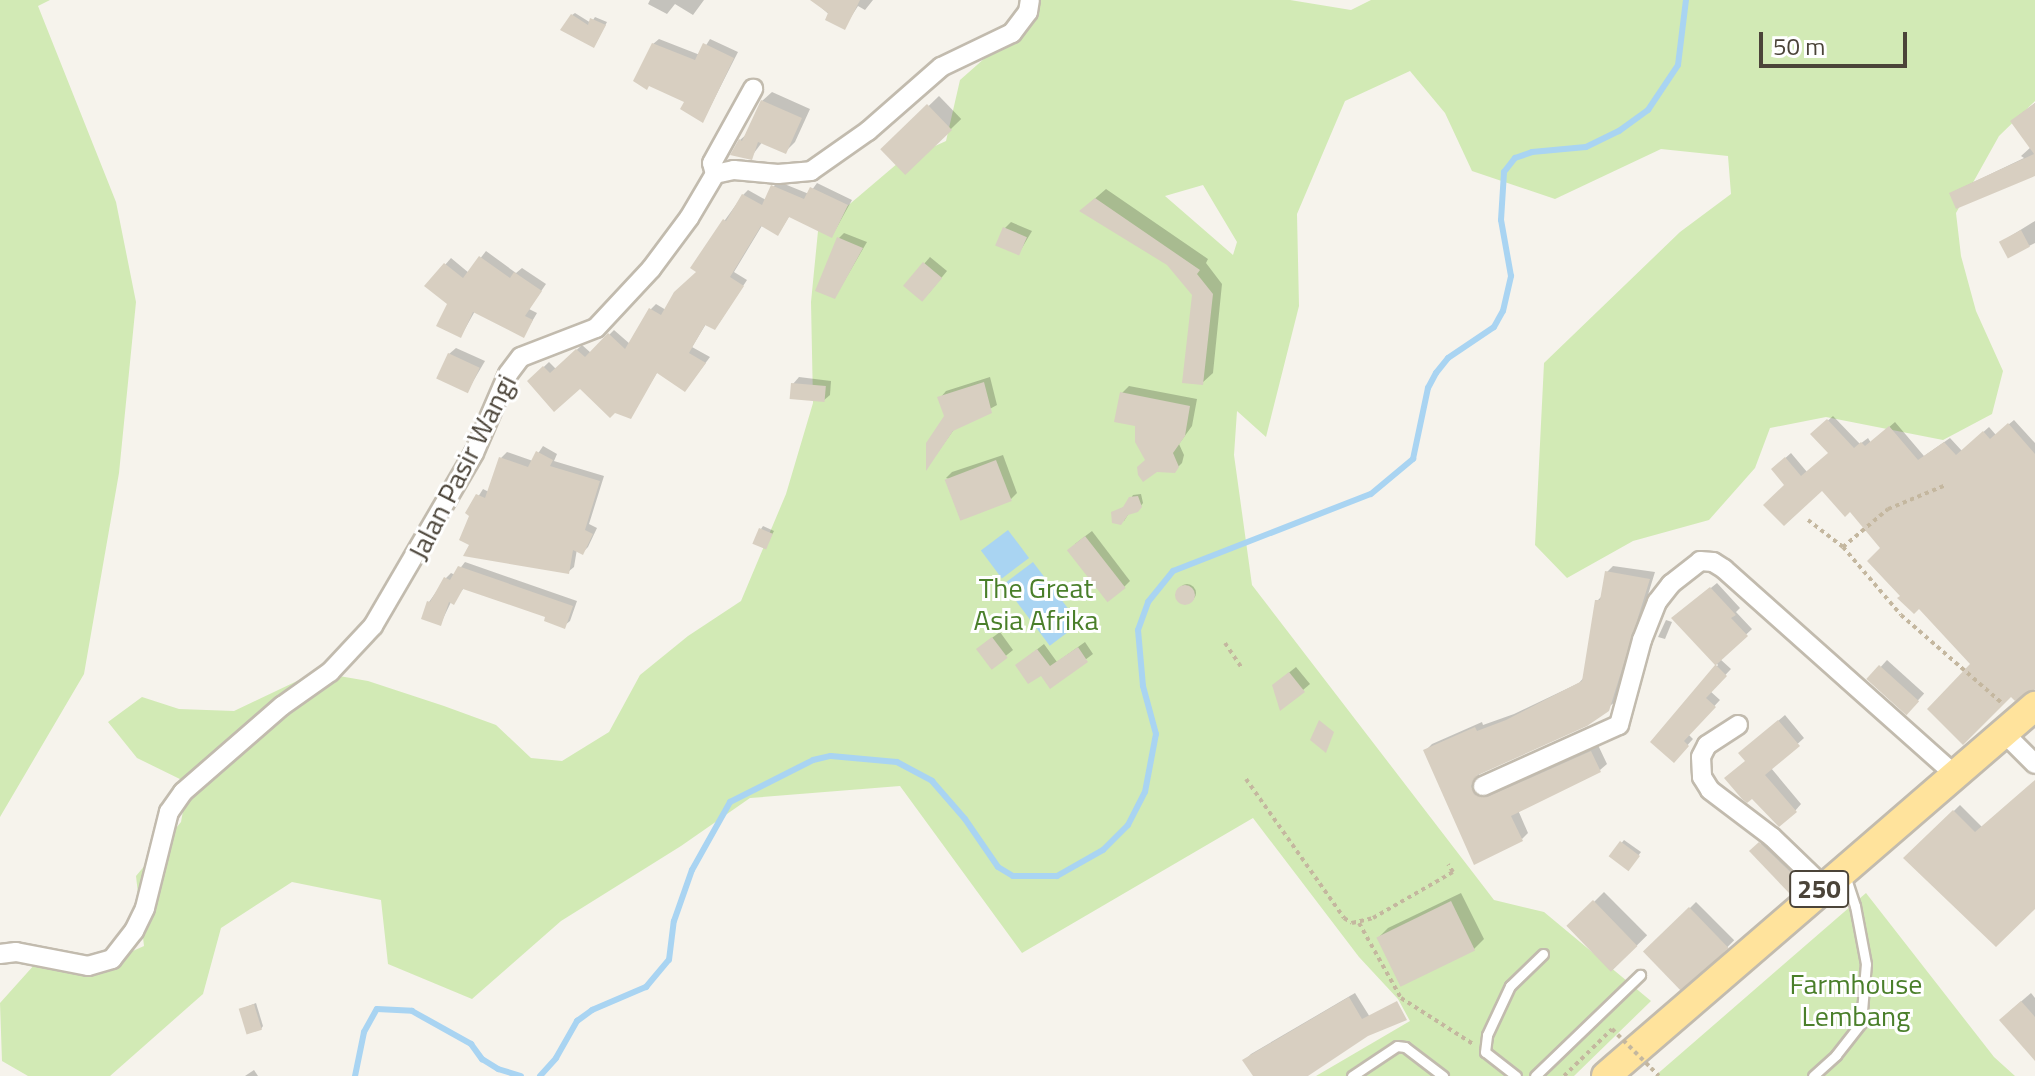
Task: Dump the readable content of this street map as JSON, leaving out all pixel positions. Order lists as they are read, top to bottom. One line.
{"streets":{"main road":["250"],"street":["Jalan Pasir Wangi"]},"parks":["The Great Asia Afrika","Farmhouse Lembang"],"scale_bar":"50 m"}
